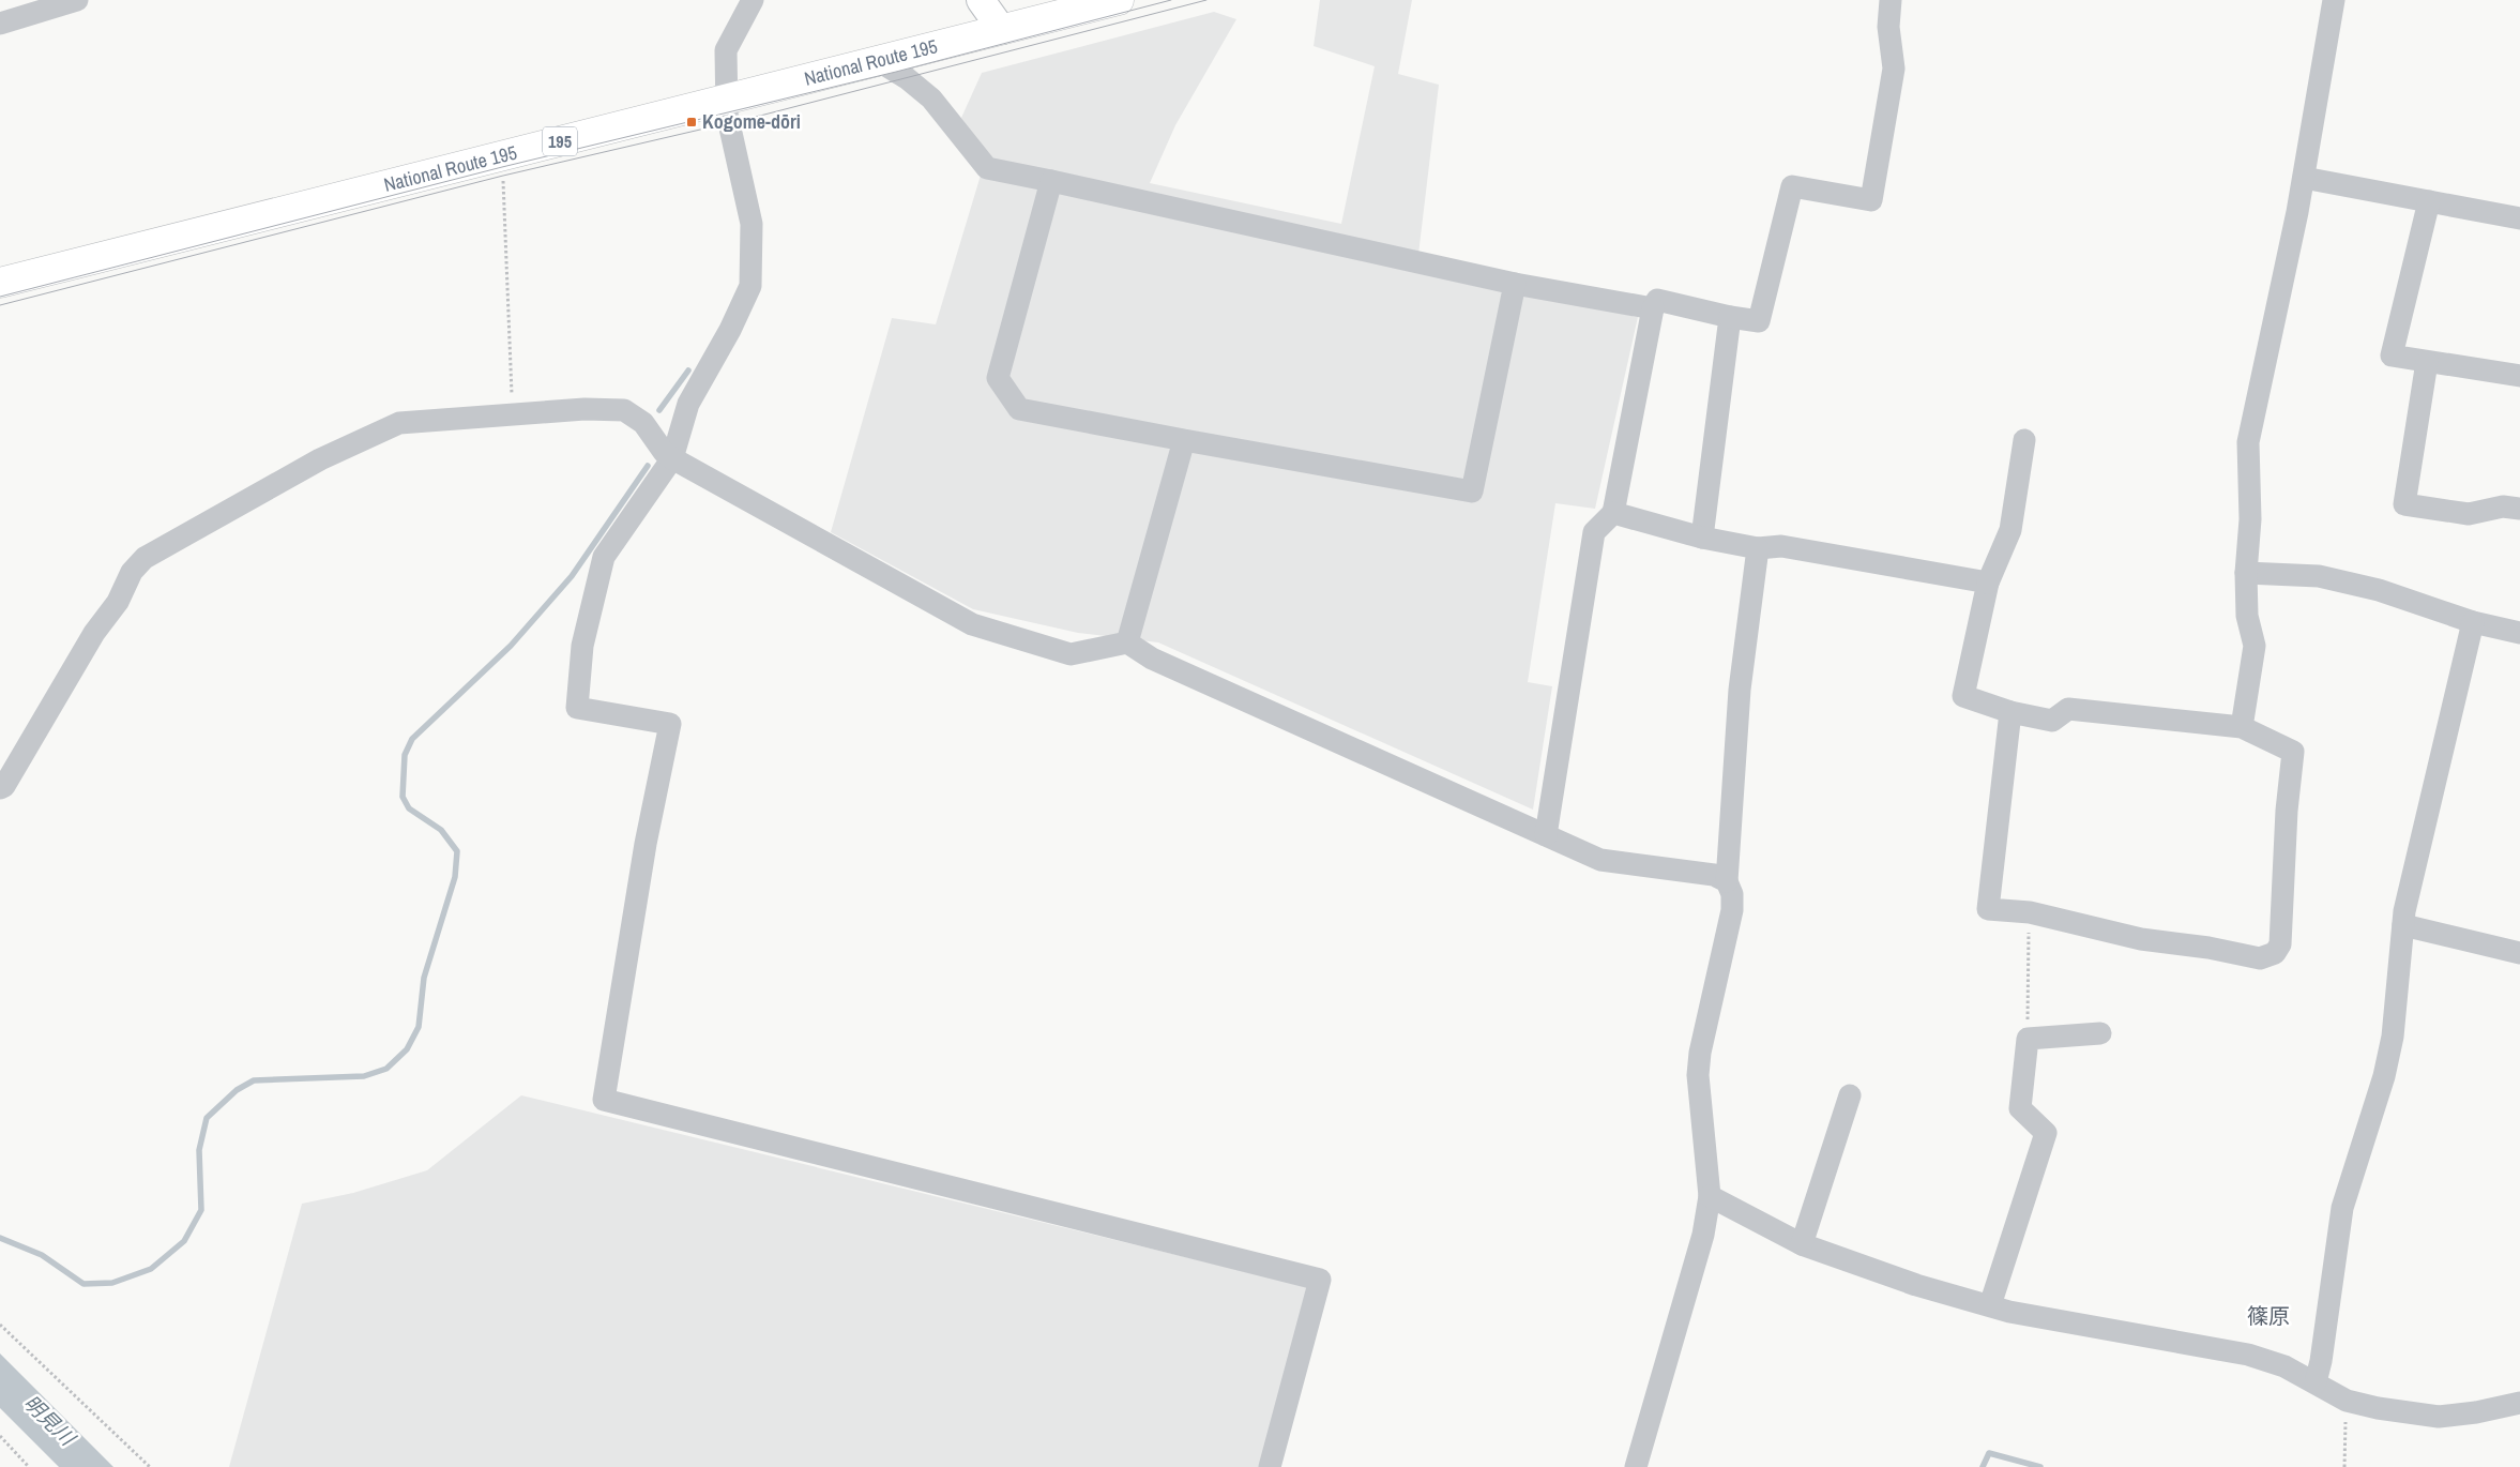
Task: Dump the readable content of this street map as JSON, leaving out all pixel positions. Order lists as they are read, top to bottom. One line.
{"streets":{"highway":["National Route 195","195"]},"districts":["篠原"],"water":["明見川"],"places":{"transit":["Kogome-dōri"]}}
